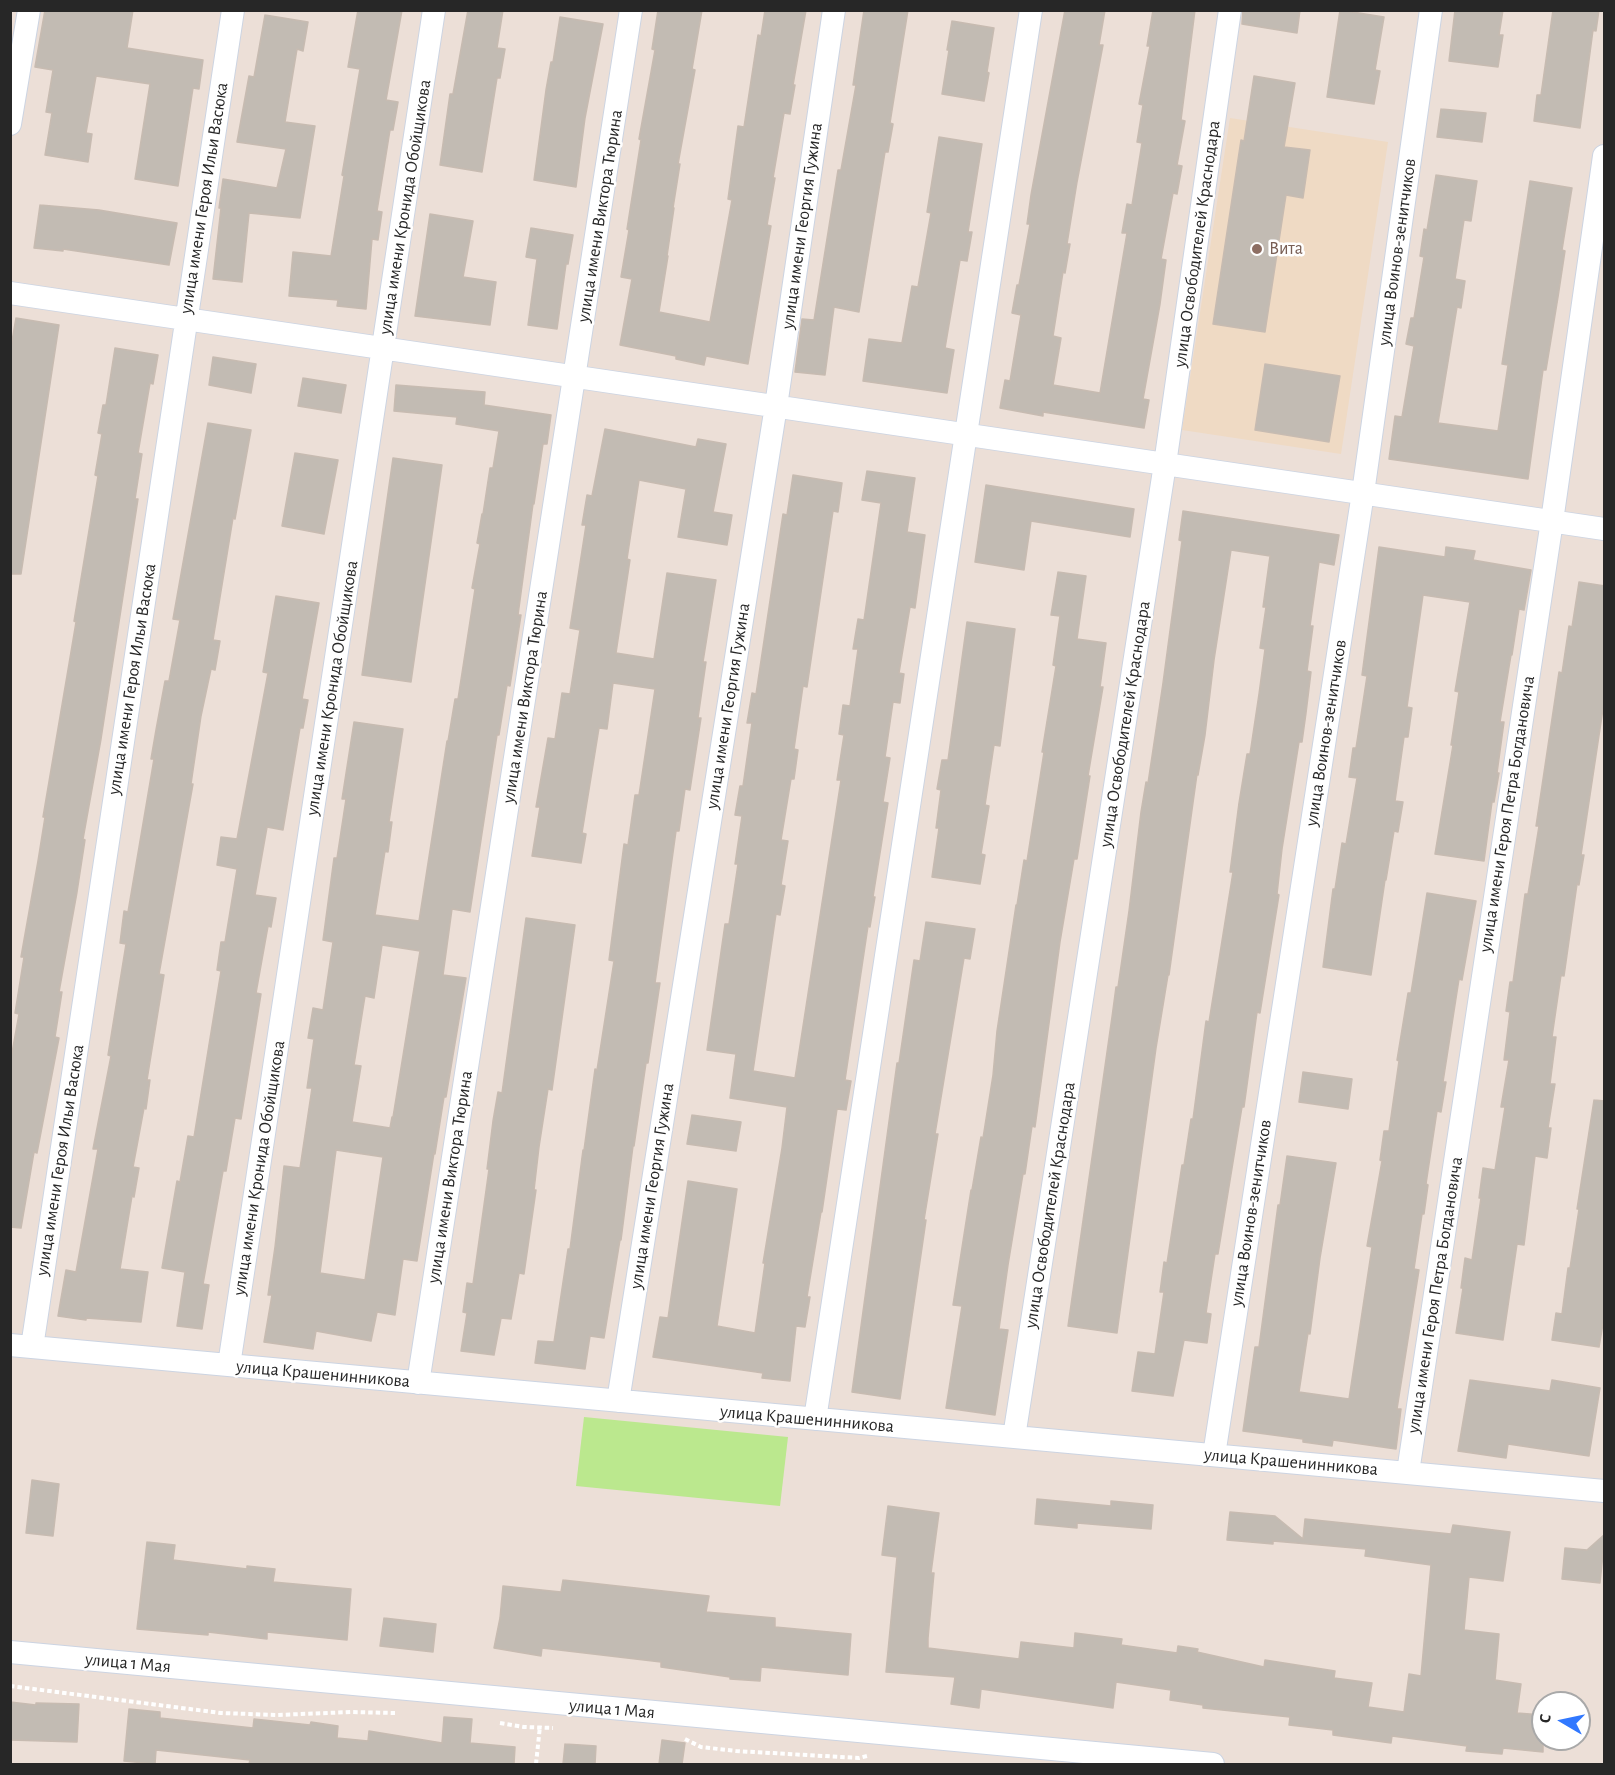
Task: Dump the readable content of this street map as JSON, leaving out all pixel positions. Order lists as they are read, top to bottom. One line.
{"streets":{"street":["улица имени Героя Ильи Васюка","улица имени Кронида Обойщикова","улица имени Виктора Тюрина","улица имени Георгия Гужина","улица Освободителей Краснодара","улица Воинов-зенитчиков","улица имени Героя Петра Богдановича","улица Крашенинникова","улица 1 Мая"]},"crossings":[["улица имени Героя Ильи Васюка","улица Крашенинникова"],["улица имени Кронида Обойщикова","улица Крашенинникова"],["улица имени Виктора Тюрина","улица Крашенинникова"],["улица имени Георгия Гужина","улица Крашенинникова"],["улица Освободителей Краснодара","улица Крашенинникова"],["улица Воинов-зенитчиков","улица Крашенинникова"],["улица имени Героя Петра Богдановича","улица Крашенинникова"]],"places":["Вита"],"north":"left"}
